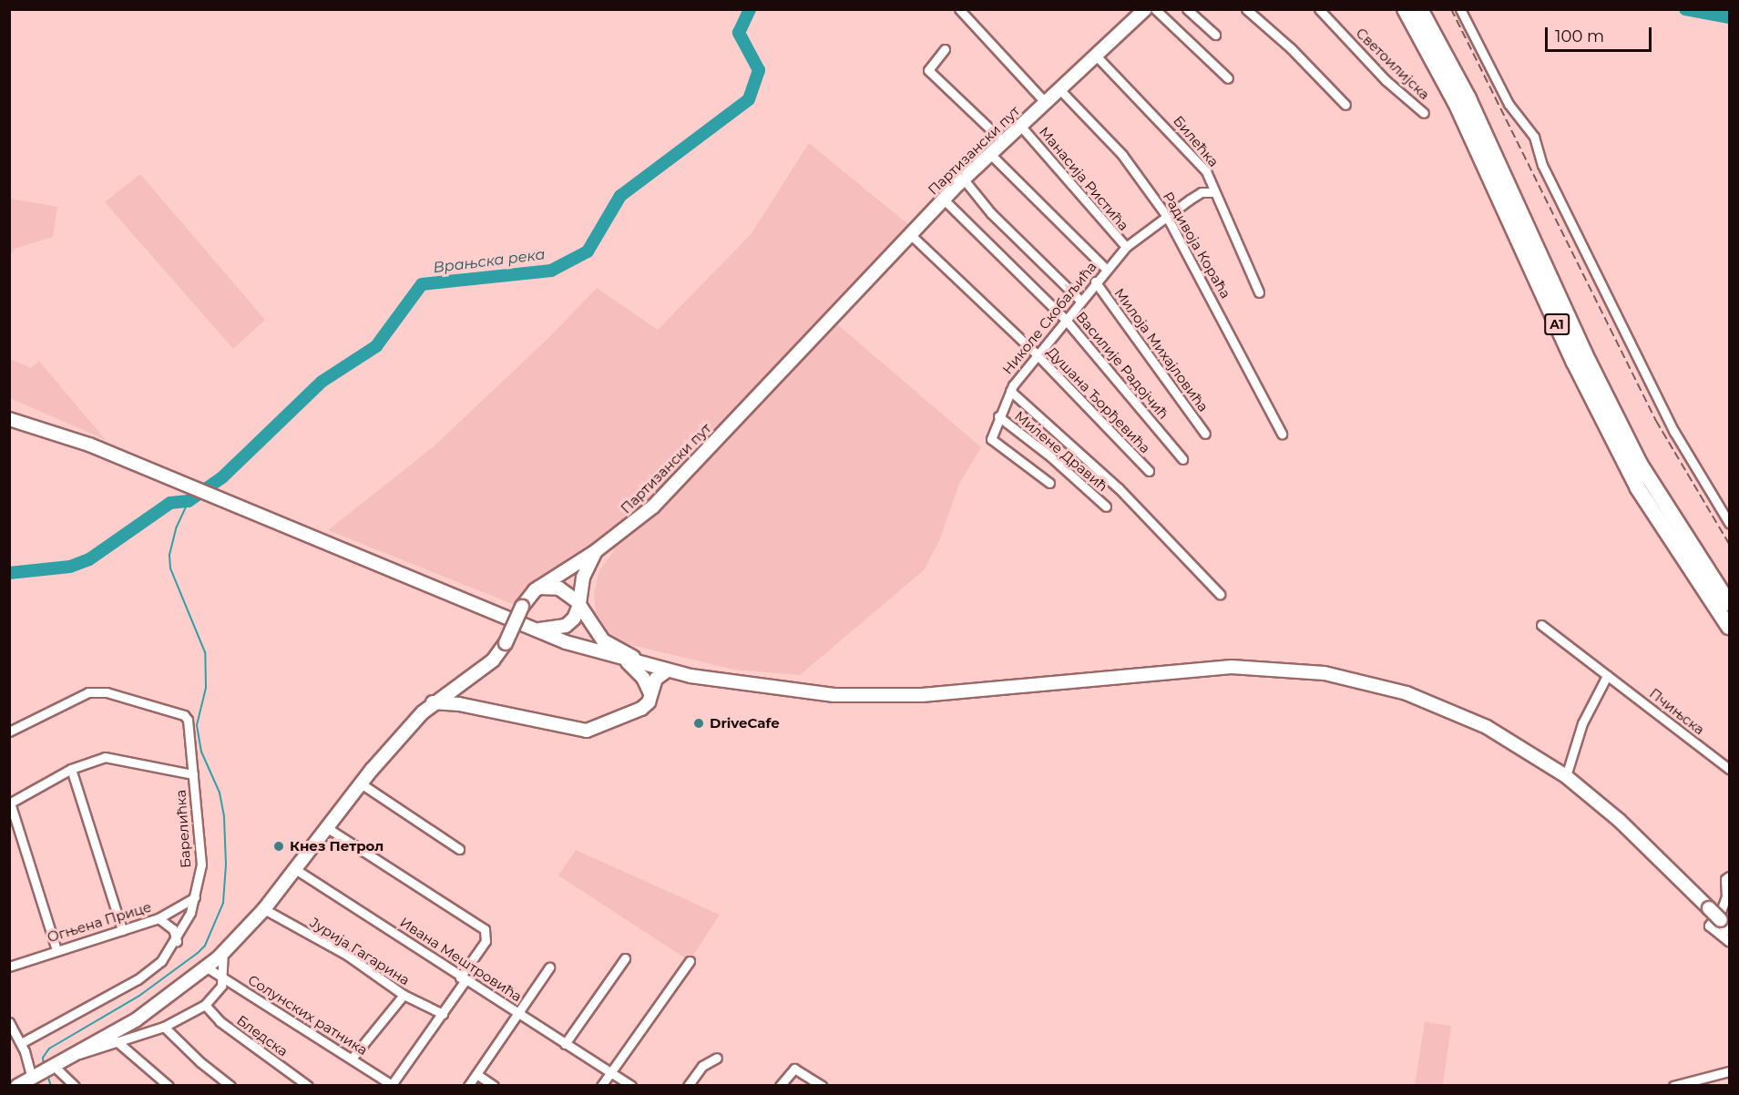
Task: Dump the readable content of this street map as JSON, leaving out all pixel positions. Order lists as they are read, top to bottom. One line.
{"streets":{"highway":["A1"],"main road":["Партизански пут"],"street":["Светоилијска","Билећка","Манасија Ристића","Радивоја Кораћа","Николе Скобаљића","Милоја Михајловића","Василије Радојчић","Душана Ђорђевића","Милене Дравић","Пчињска","Барелићка","Огњена Прице","Јурија Гагарина","Ивана Мештровића","Солунских ратника","Бледска"]},"crossings":[["Билећка","Партизански пут"],["Билећка","Николе Скобаљића"],["Партизански пут","Манасија Ристића"],["Партизански пут","Радивоја Кораћа"],["Партизански пут","Василије Радојчић"],["Партизански пут","Душана Ђорђевића"],["Партизански пут","Јурија Гагарина"],["Партизански пут","Ивана Мештровића"],["Партизански пут","Солунских ратника"],["Партизански пут","Бледска"],["Манасија Ристића","Николе Скобаљића"],["Радивоја Кораћа","Николе Скобаљића"],["Николе Скобаљића","Милоја Михајловића"],["Николе Скобаљића","Василије Радојчић"],["Николе Скобаљића","Душана Ђорђевића"],["Николе Скобаљића","Милене Дравић"],["Барелићка","Огњена Прице"]],"water":["Врањска река"],"places":["DriveCafe","Кнез Петрол"],"scale_bar":"100 m"}
